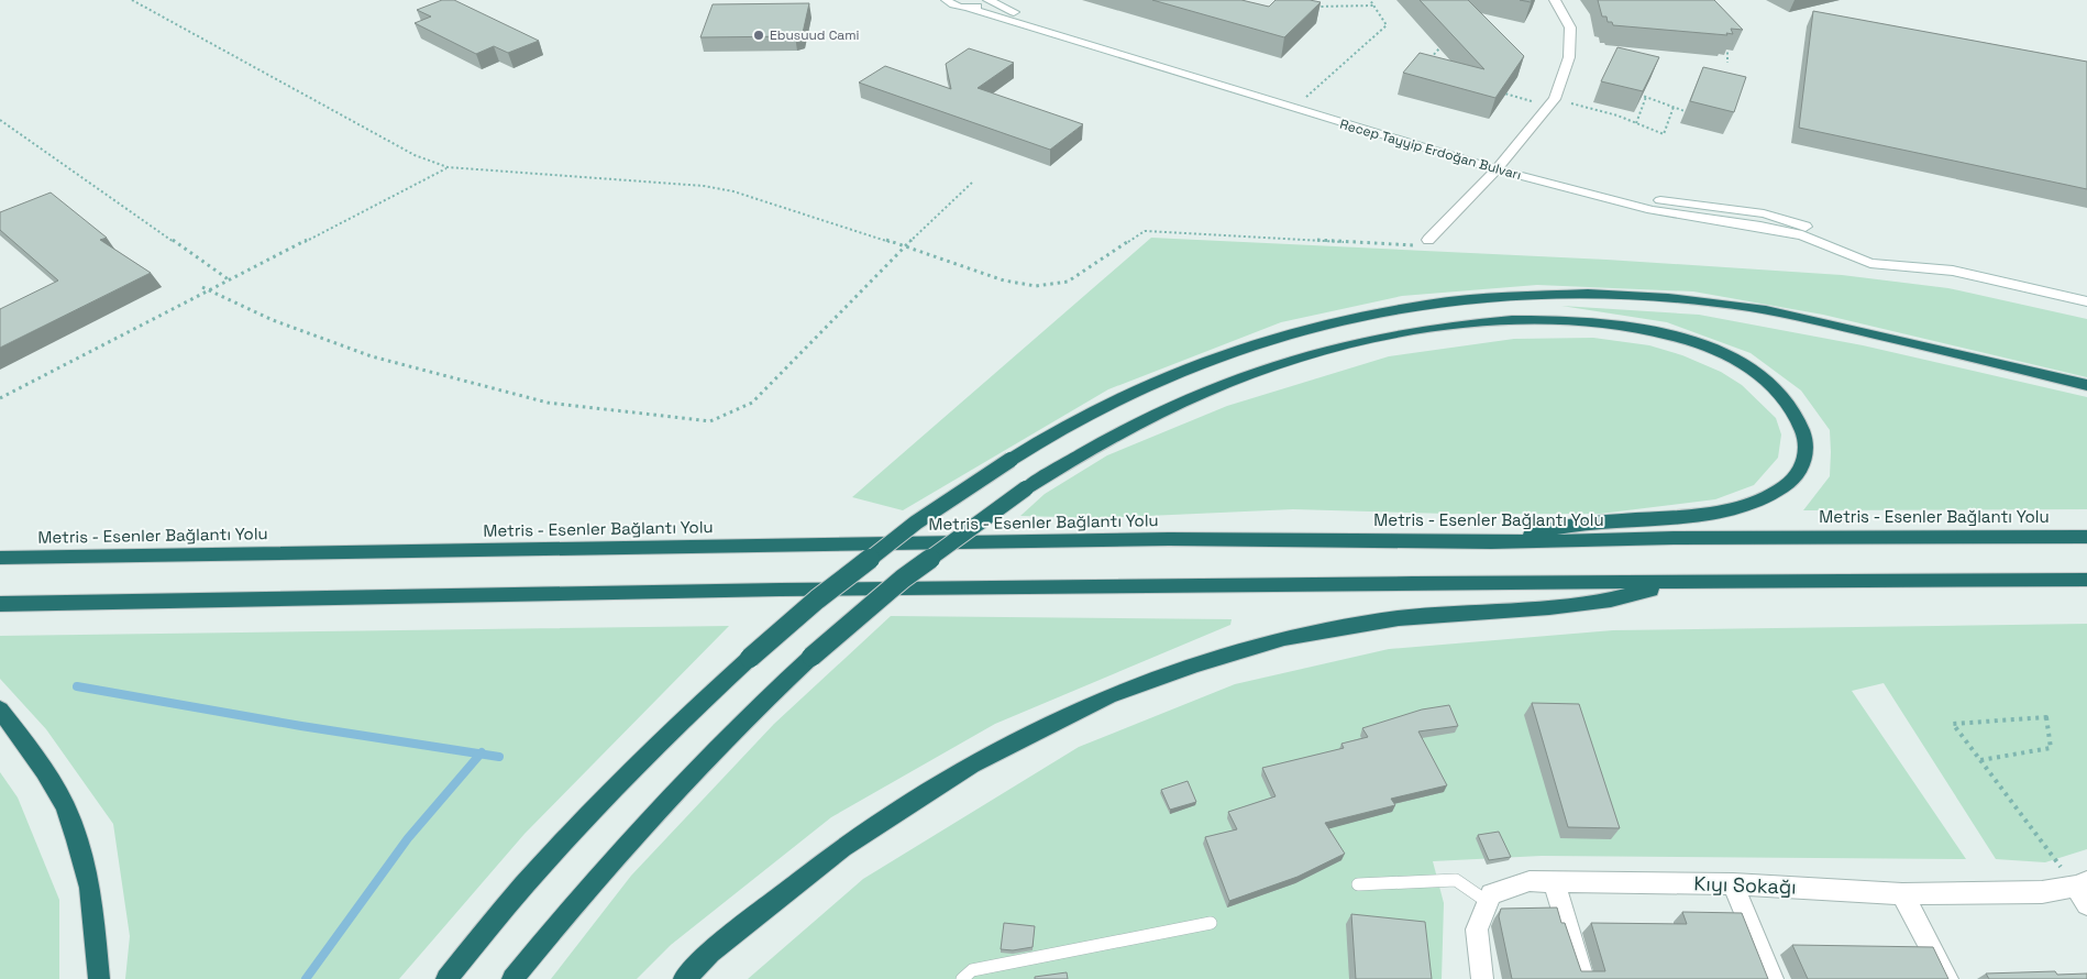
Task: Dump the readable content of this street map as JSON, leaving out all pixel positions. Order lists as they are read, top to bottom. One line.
{"streets":{"highway":["Metris - Esenler Bağlantı Yolu"],"street":["Recep Tayyip Erdoğan Bulvarı","Kıyı Sokağı"]},"places":["Ebusuud Cami"]}
